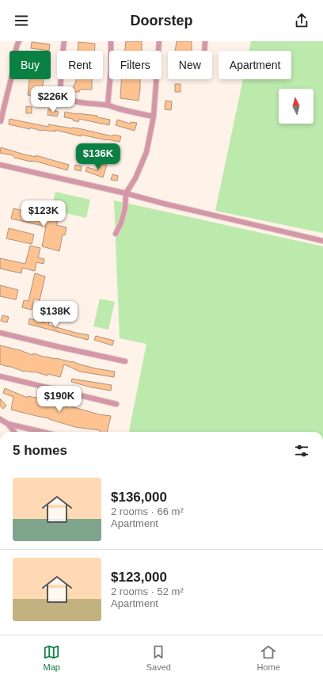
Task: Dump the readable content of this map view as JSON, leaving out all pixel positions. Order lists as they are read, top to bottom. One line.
{"north":"top","page":{"header":"Doorstep","chip":["Buy","Rent","Filters","New","Apartment"],"price":["$226K","$136K","$123K","$138K","$190K"],"heading":"5 homes","list":[{"name":"$136,000","note":"2 rooms · 66 m² · Apartment"},{"name":"$123,000","note":"2 rooms · 52 m² · Apartment"}],"tabs":["Map","Saved","Home"]}}
